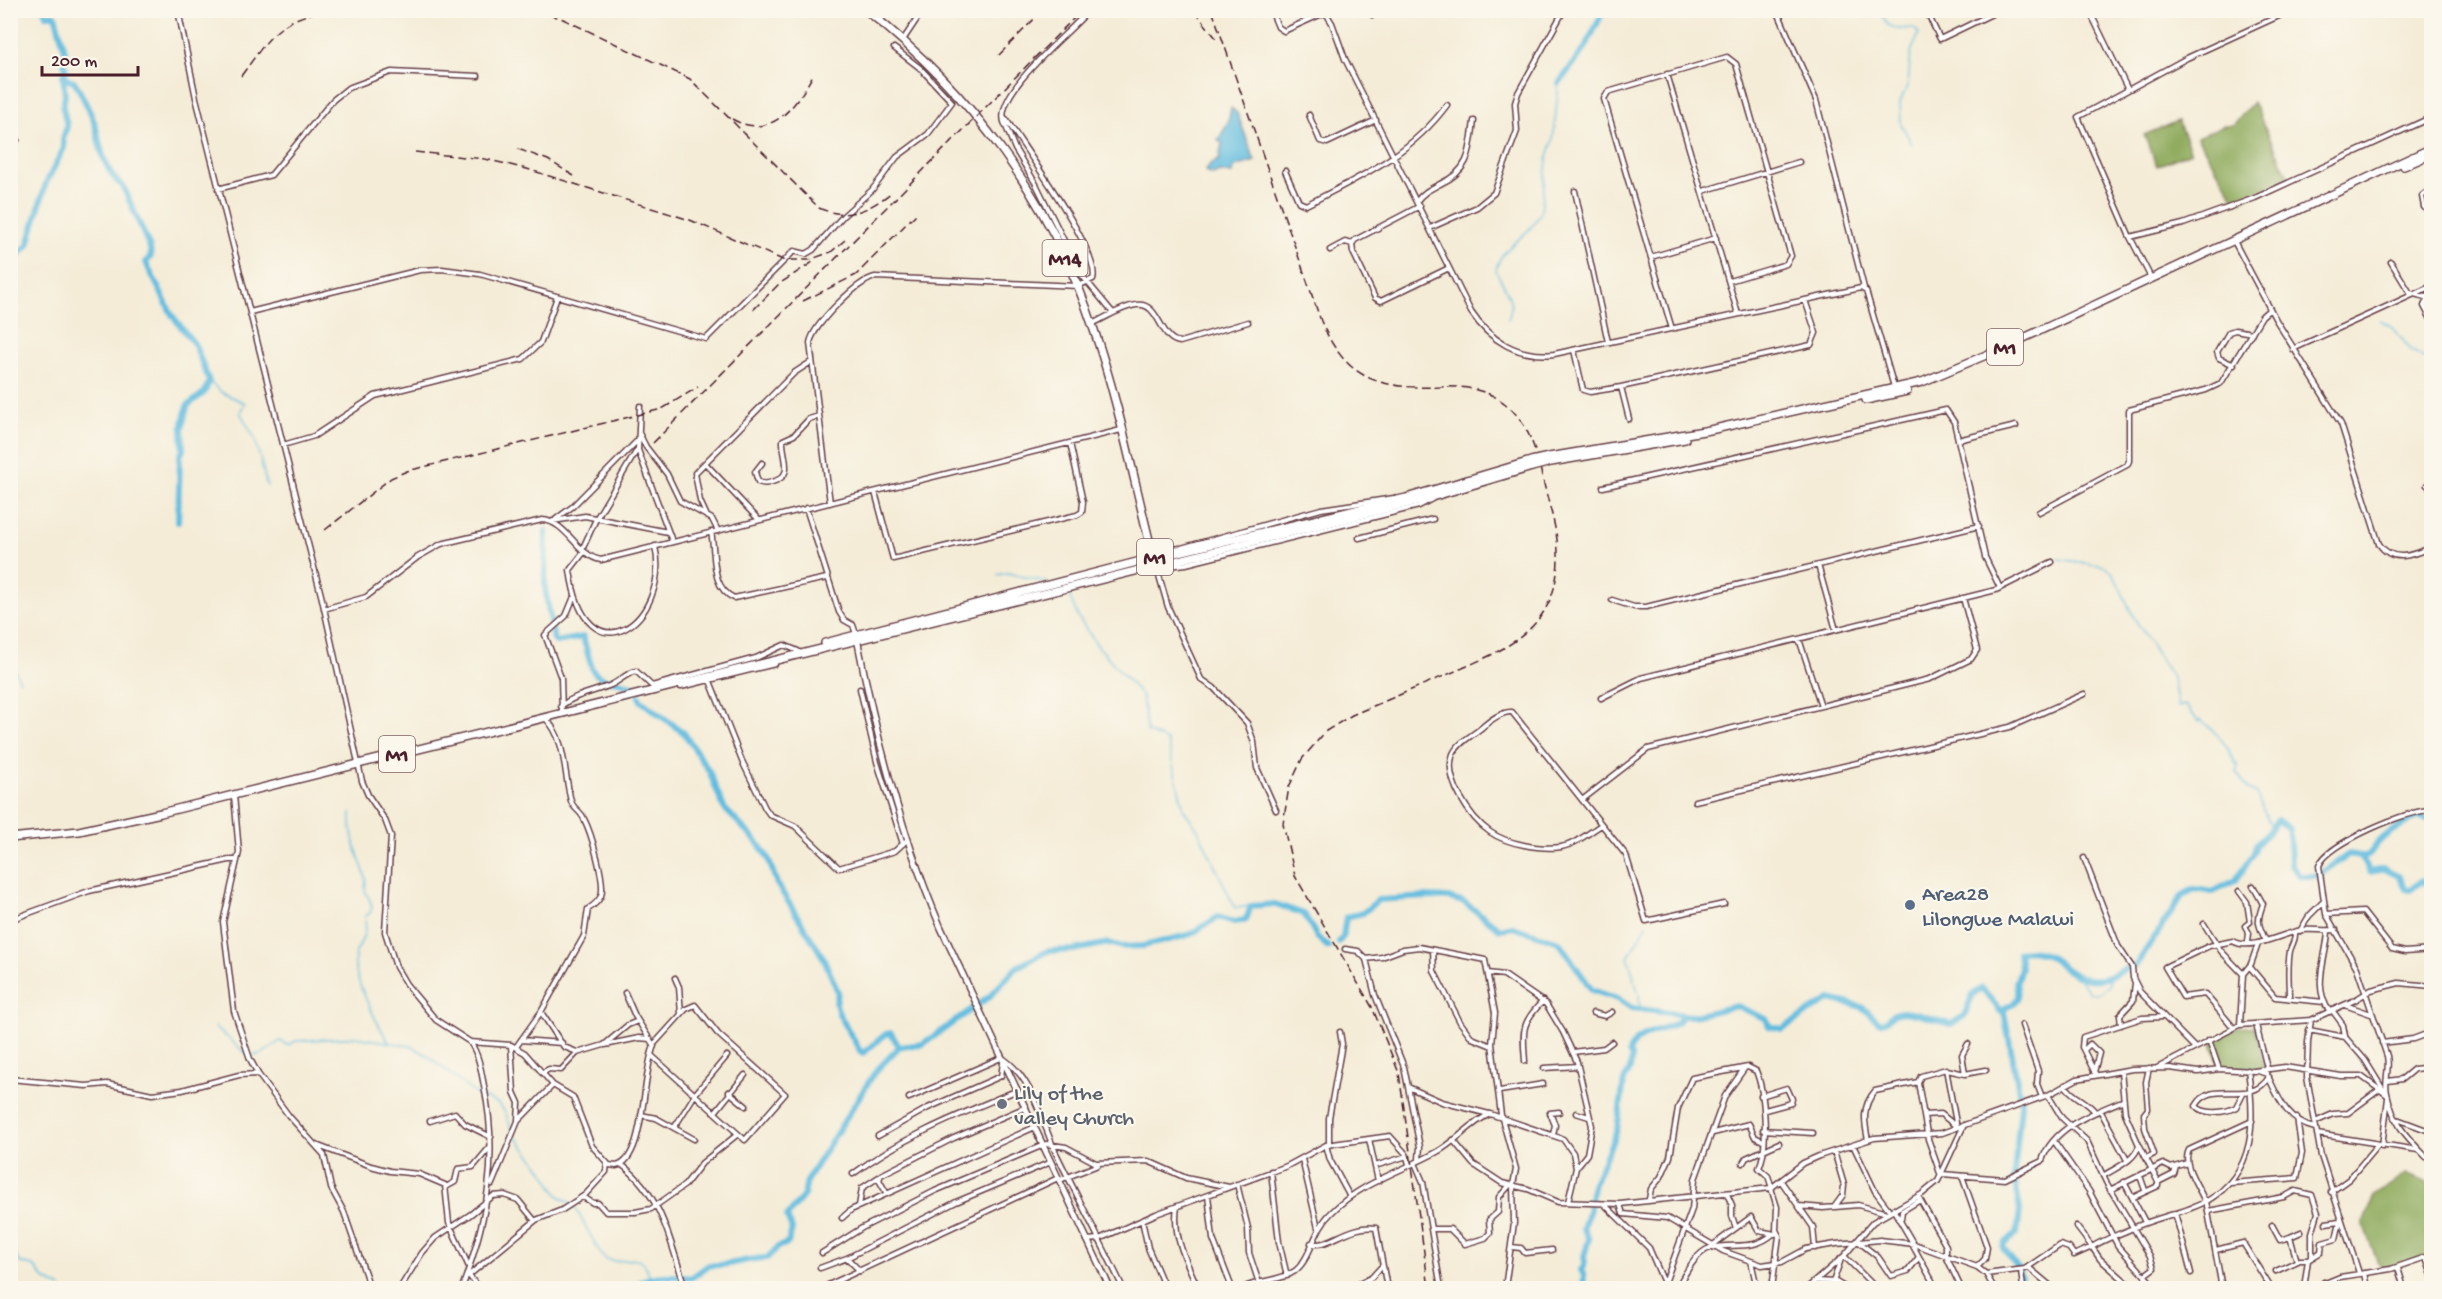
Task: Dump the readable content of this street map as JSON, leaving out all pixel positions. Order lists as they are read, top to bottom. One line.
{"streets":{"highway":["M14","M1"]},"crossings":[["M14","M1"]],"places":["Area28 Lilongwe Malawi","Lily of the valley Church"],"scale_bar":"200 m"}
